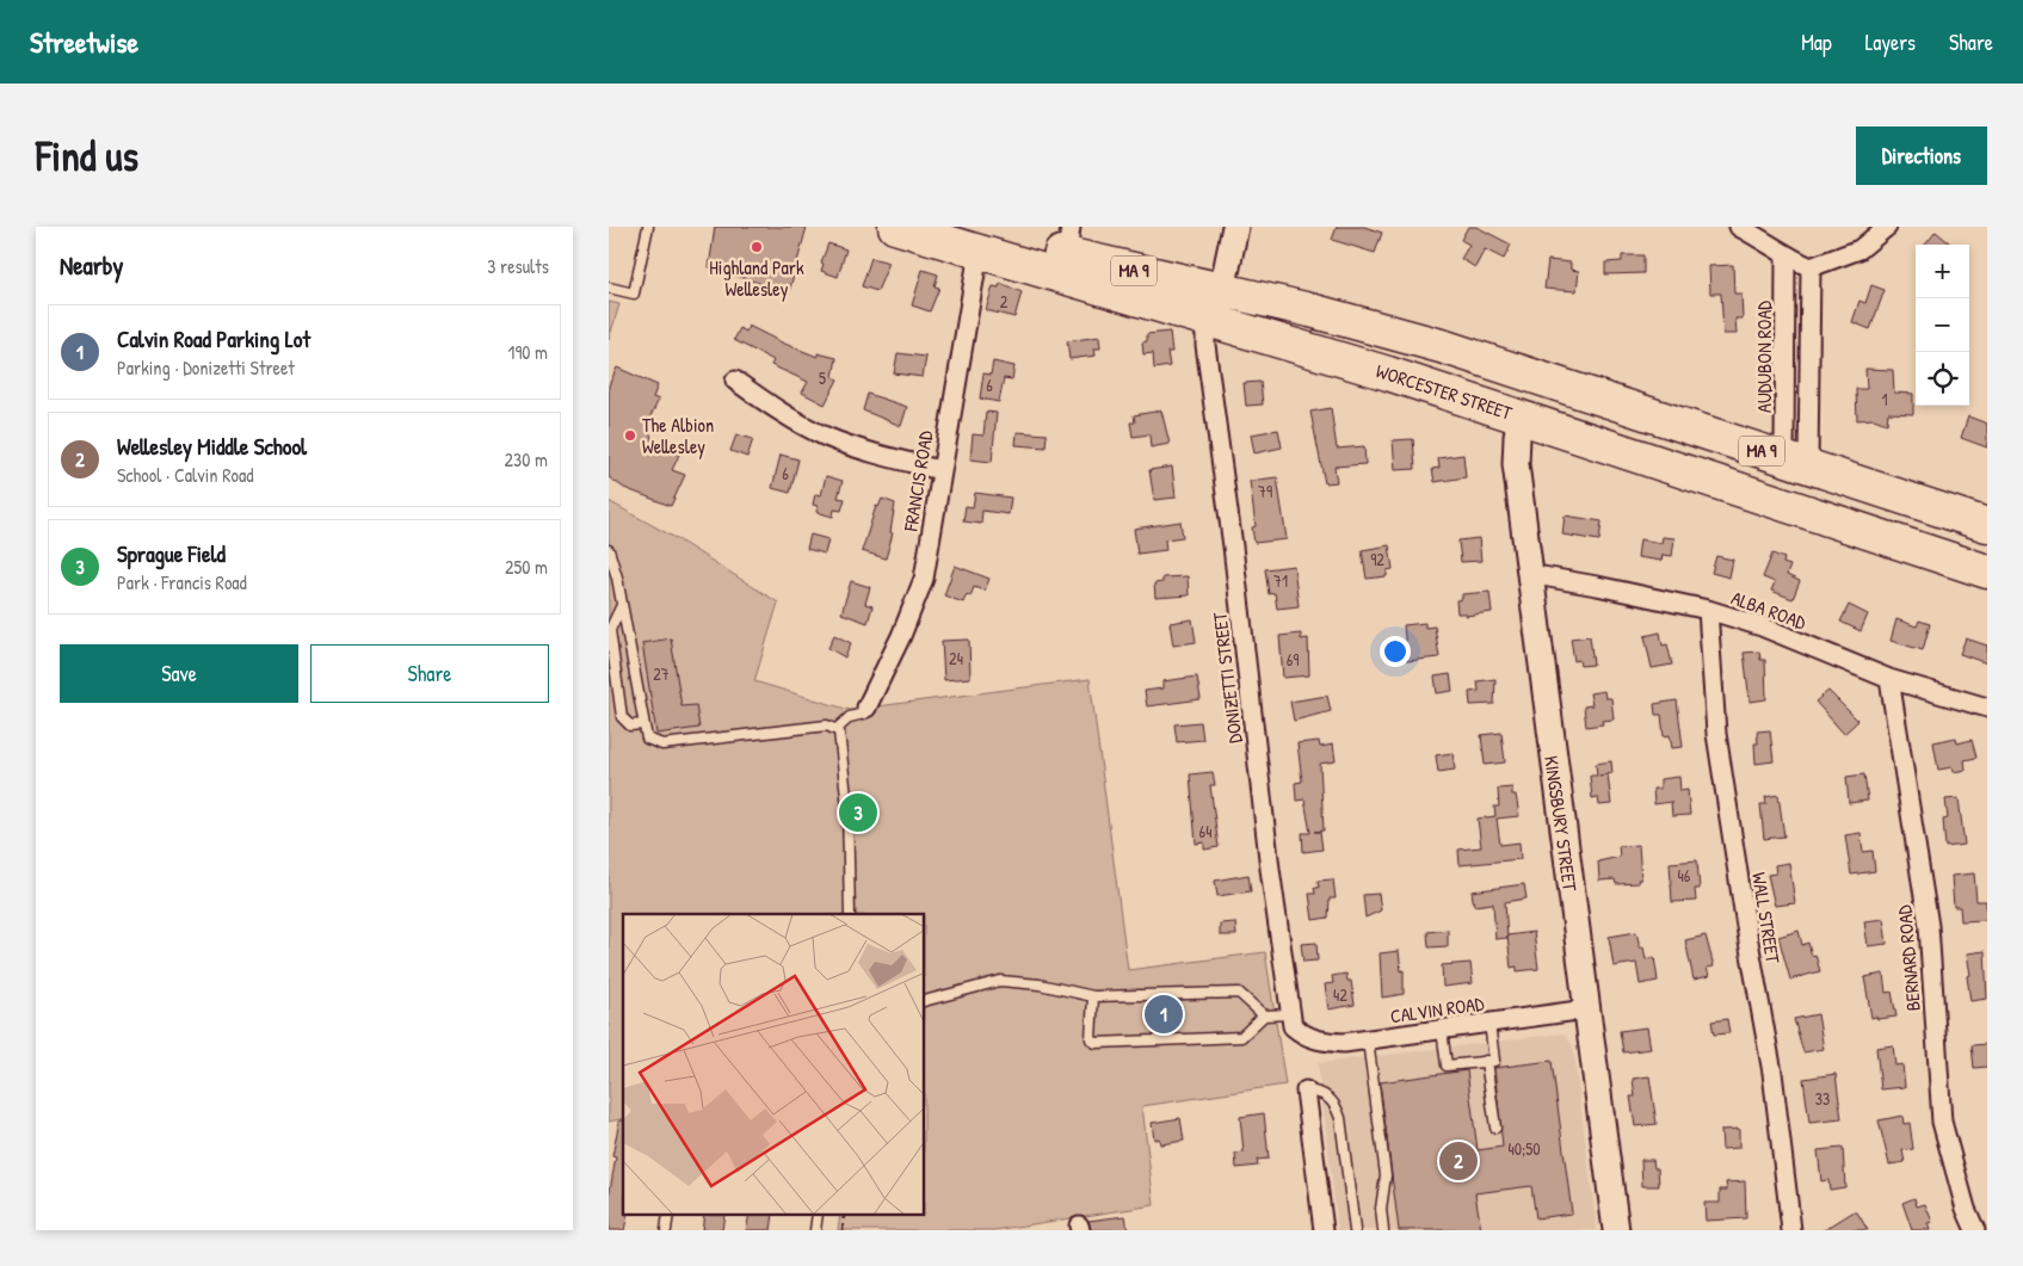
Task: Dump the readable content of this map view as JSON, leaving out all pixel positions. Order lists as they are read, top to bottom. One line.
{"streets":{"highway":["MA 9","WORCESTER STREET"],"main road":["KINGSBURY STREET"],"street":["AUDUBON ROAD","FRANCIS ROAD","ALBA ROAD","DONIZETTI STREET","WALL STREET","BERNARD ROAD","CALVIN ROAD"]},"crossings":[["AUDUBON ROAD","WORCESTER STREET"],["WORCESTER STREET","FRANCIS ROAD"],["WORCESTER STREET","DONIZETTI STREET"],["WORCESTER STREET","KINGSBURY STREET"],["ALBA ROAD","KINGSBURY STREET"],["ALBA ROAD","WALL STREET"],["ALBA ROAD","BERNARD ROAD"],["DONIZETTI STREET","CALVIN ROAD"],["KINGSBURY STREET","CALVIN ROAD"]],"places":["Highland Park Wellesley","The Albion Wellesley"],"house_numbers":["2","5","6","1","6","79","92","71","24","69","27","64","46","42","33","40;50"],"page":{"header":"Streetwise","nav":["Map","Layers","Share"],"buttons":["Directions",["Save","Share"]],"title":"Find us","heading":["Nearby","3 results"],"map_buttons":["+","−"],"list":[{"mark":"1","name":"Calvin Road Parking Lot","note":"Parking · Donizetti Street","value":"190 m"},{"mark":"2","name":"Wellesley Middle School","note":"School · Calvin Road","value":"230 m"},{"mark":"3","name":"Sprague Field","note":"Park · Francis Road","value":"250 m"}],"pins":["3","1","2"]}}
